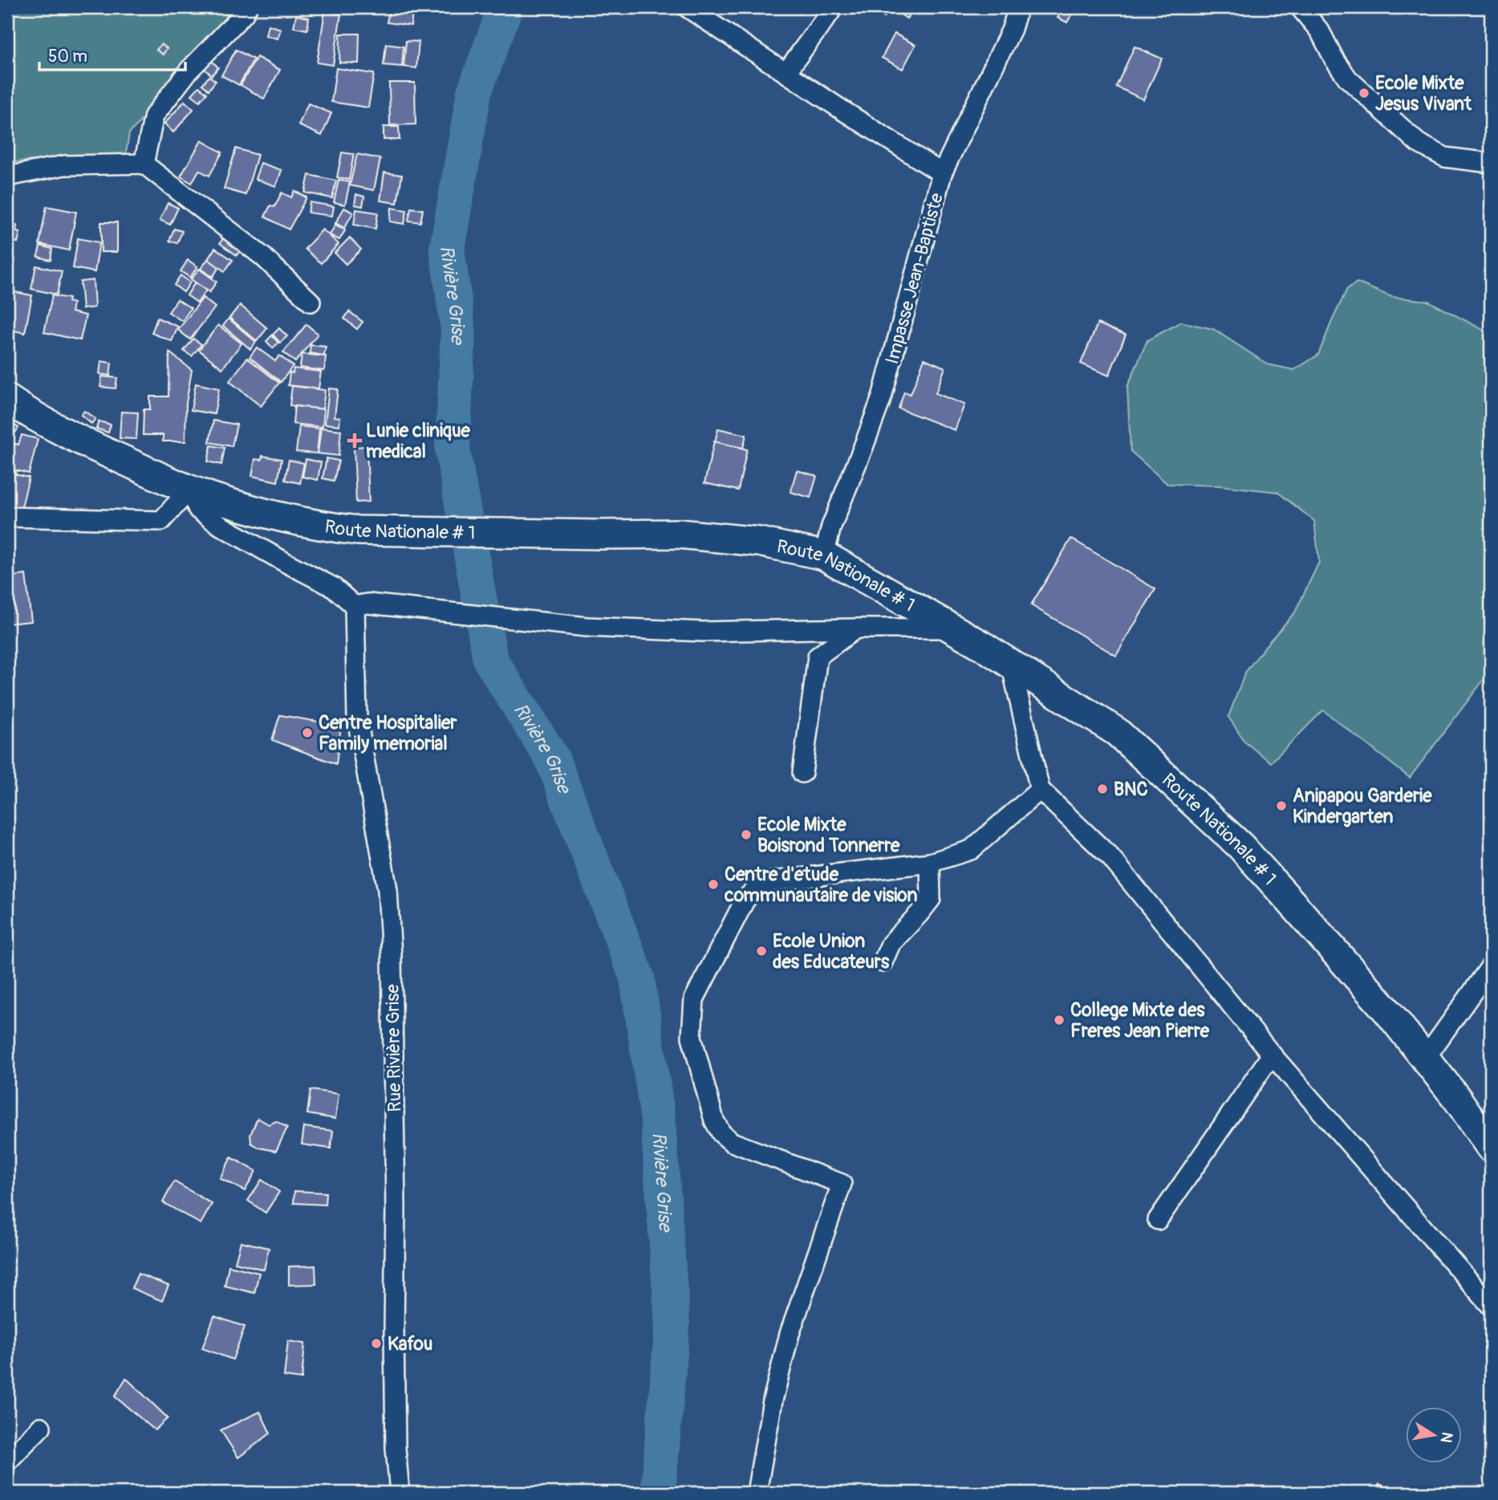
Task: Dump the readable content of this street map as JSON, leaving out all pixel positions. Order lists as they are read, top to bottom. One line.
{"streets":{"main road":["Route Nationale # 1"],"street":["Impasse Jean-Baptiste","Rue Rivière Grise"]},"crossings":[["Impasse Jean-Baptiste","Route Nationale # 1"]],"water":["Rivière Grise"],"places":{"other":["Ecole Mixte Jesus Vivant","Centre Hospitalier Family memorial","BNC","Anipapou Garderie Kindergarten","Ecole Mixte Boisrond Tonnerre","Centre d'etude communautaire de vision","Ecole Union des Educateurs","College Mixte des Freres Jean Pierre","Kafou"],"health":["Lunie clinique medical"]},"scale_bar":"50 m","north":"right"}
